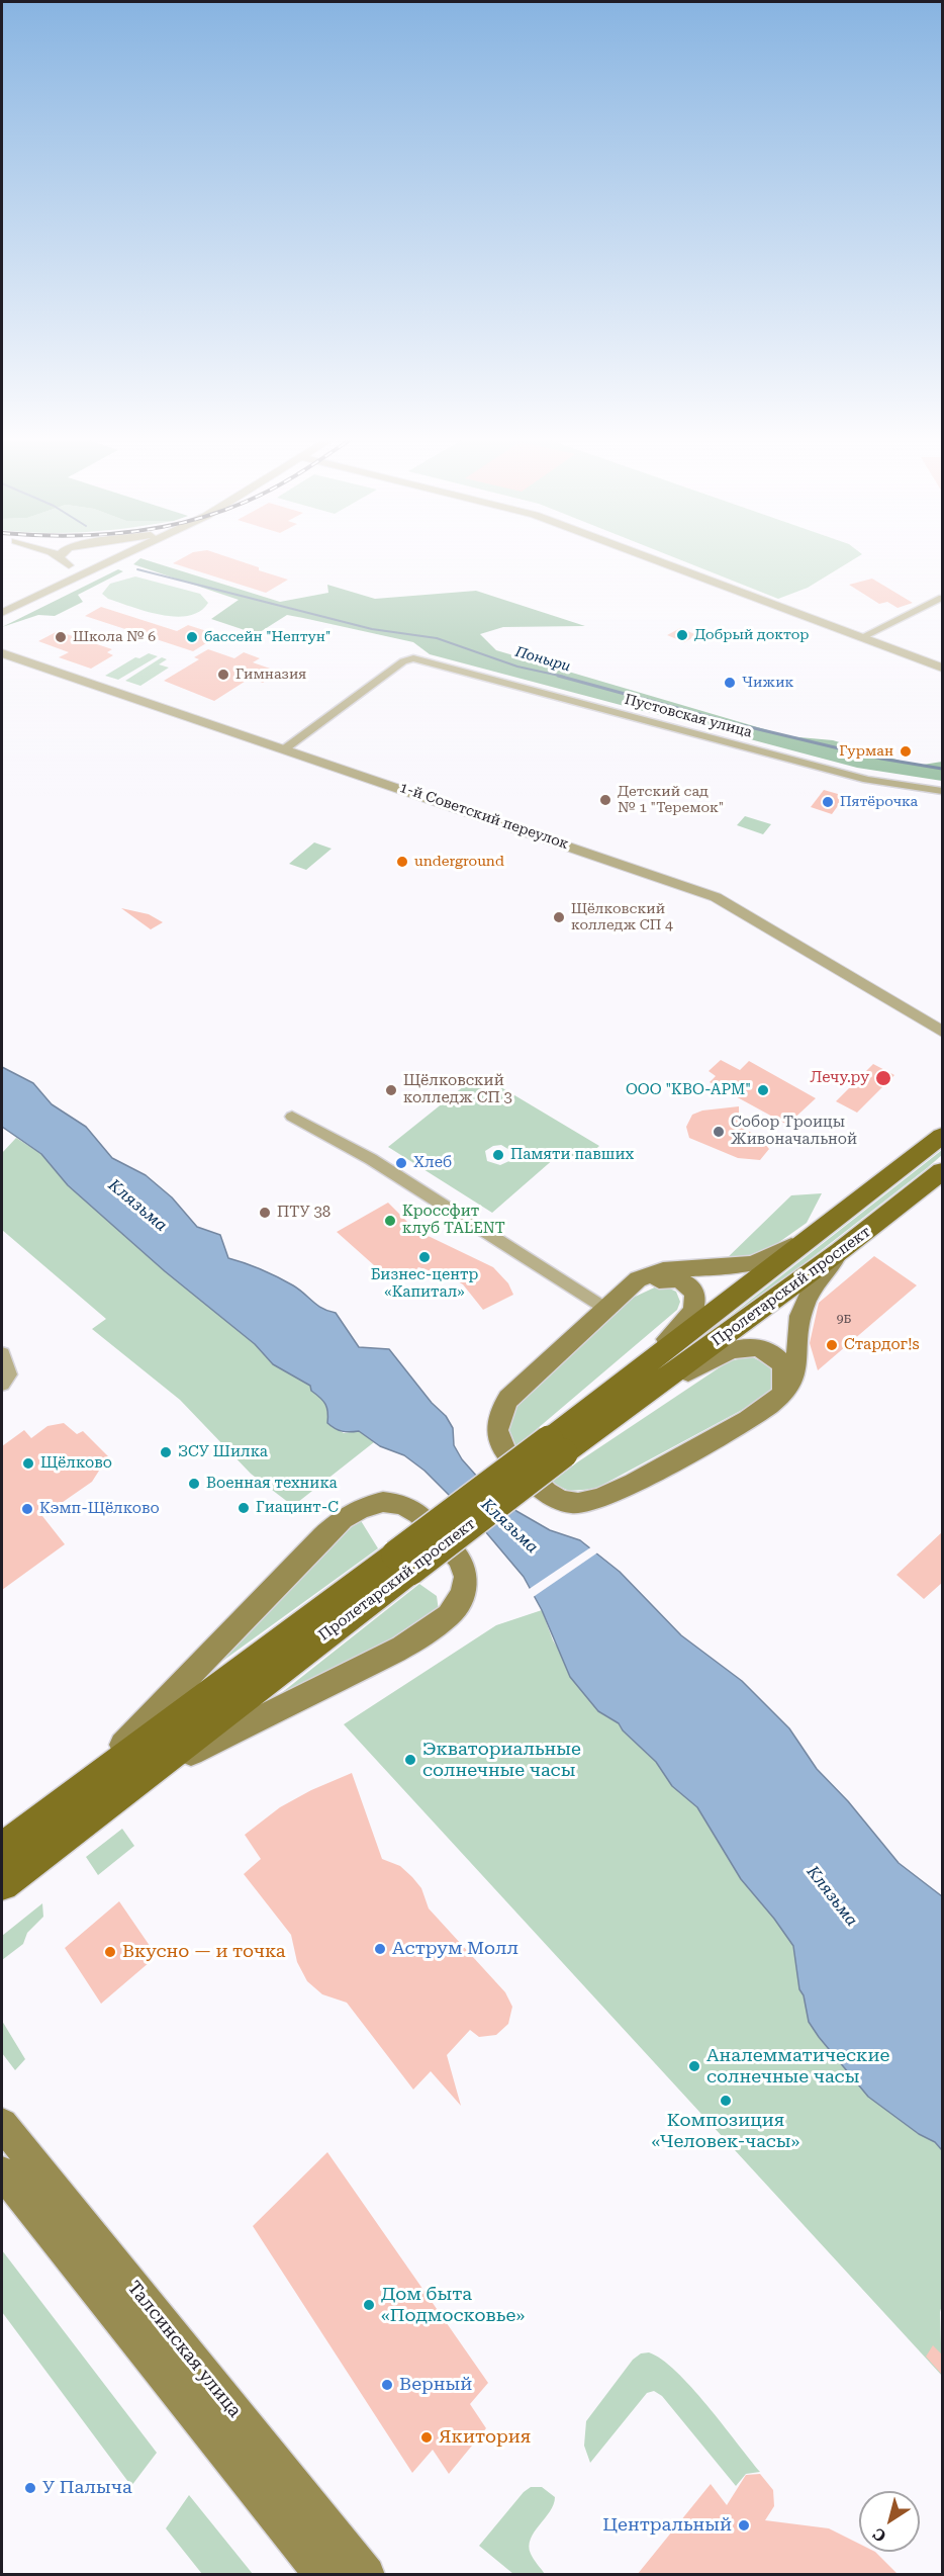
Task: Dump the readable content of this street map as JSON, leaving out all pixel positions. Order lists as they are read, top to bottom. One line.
{"streets":{"main road":["Пролетарский проспект","Талсинская улица"],"street":["Пустовская улица","1-й Советский переулок"]},"crossings":[["Пустовская улица","1-й Советский переулок"]],"water":["Поныри","Клязьма"],"places":["Добрый доктор","Школа № 6","бассейн \"Нептун\"","Гимназия","Чижик","Гурман","Детский сад № 1 \"Теремок\"","Пятёрочка","underground","Щёлковский колледж СП 4","Лечу.ру","Щёлковский колледж СП 3","ООО \"КВО-АРМ\"","Собор Троицы Живоначальной","Памяти павших","Хлеб","ПТУ 38","Кроссфит клуб TALENT","Бизнес-центр «Капитал»","Стардог!s","ЗСУ Шилка","Щёлково","Военная техника","Гиацинт-С","Кэмп-Щёлково","Экваториальные солнечные часы","Аструм Молл","Вкусно — и точка","Аналемматические солнечные часы","Композиция «Человек-часы»","Дом быта «Подмосковье»","Верный","Якитория","У Палыча","Центральный"],"house_numbers":["9Б"],"north":"bottom left"}
